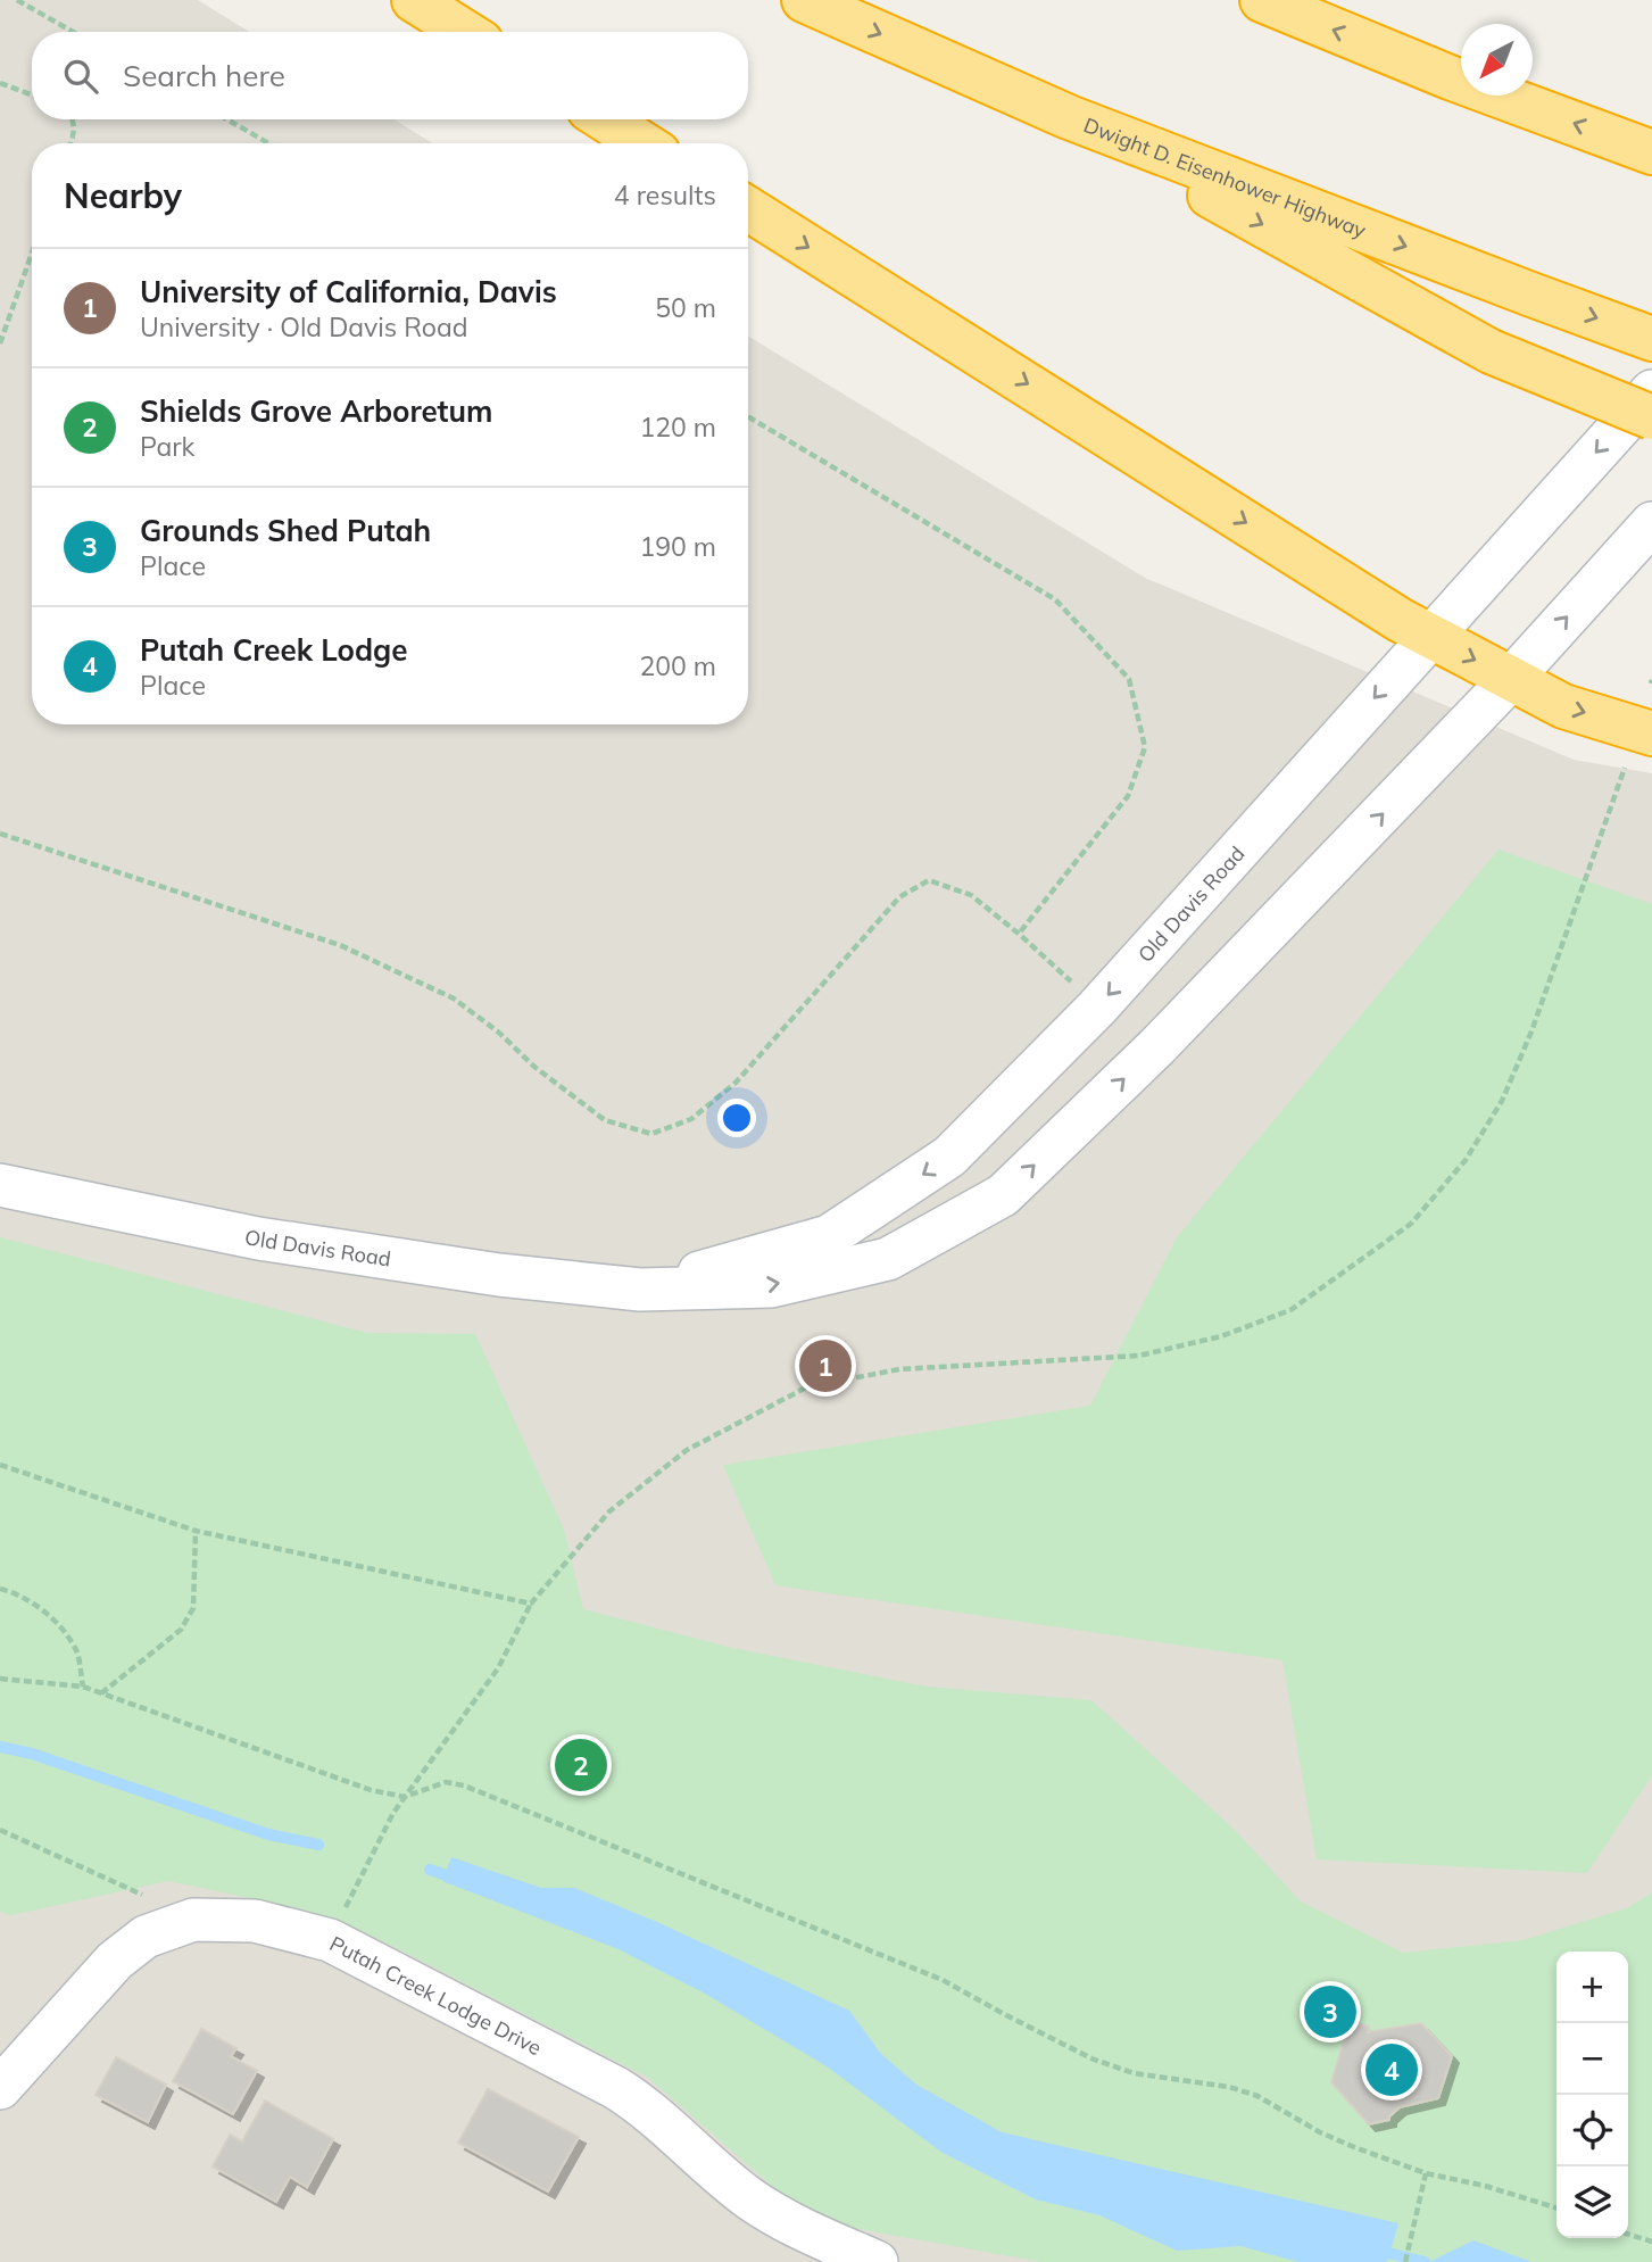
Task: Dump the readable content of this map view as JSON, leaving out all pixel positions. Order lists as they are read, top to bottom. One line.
{"streets":{"highway":["Dwight D. Eisenhower Highway"],"street":["Old Davis Road","Putah Creek Lodge Drive"]},"north":"bottom left","page":{"search":"Search here","heading":["Nearby","4 results"],"list":[{"mark":"1","name":"University of California, Davis","note":"University · Old Davis Road","value":"50 m"},{"mark":"2","name":"Shields Grove Arboretum","note":"Park","value":"120 m"},{"mark":"3","name":"Grounds Shed Putah","note":"Place","value":"190 m"},{"mark":"4","name":"Putah Creek Lodge","note":"Place","value":"200 m"}],"pins":["1","2","3","4"],"map_buttons":["+","−"]}}
